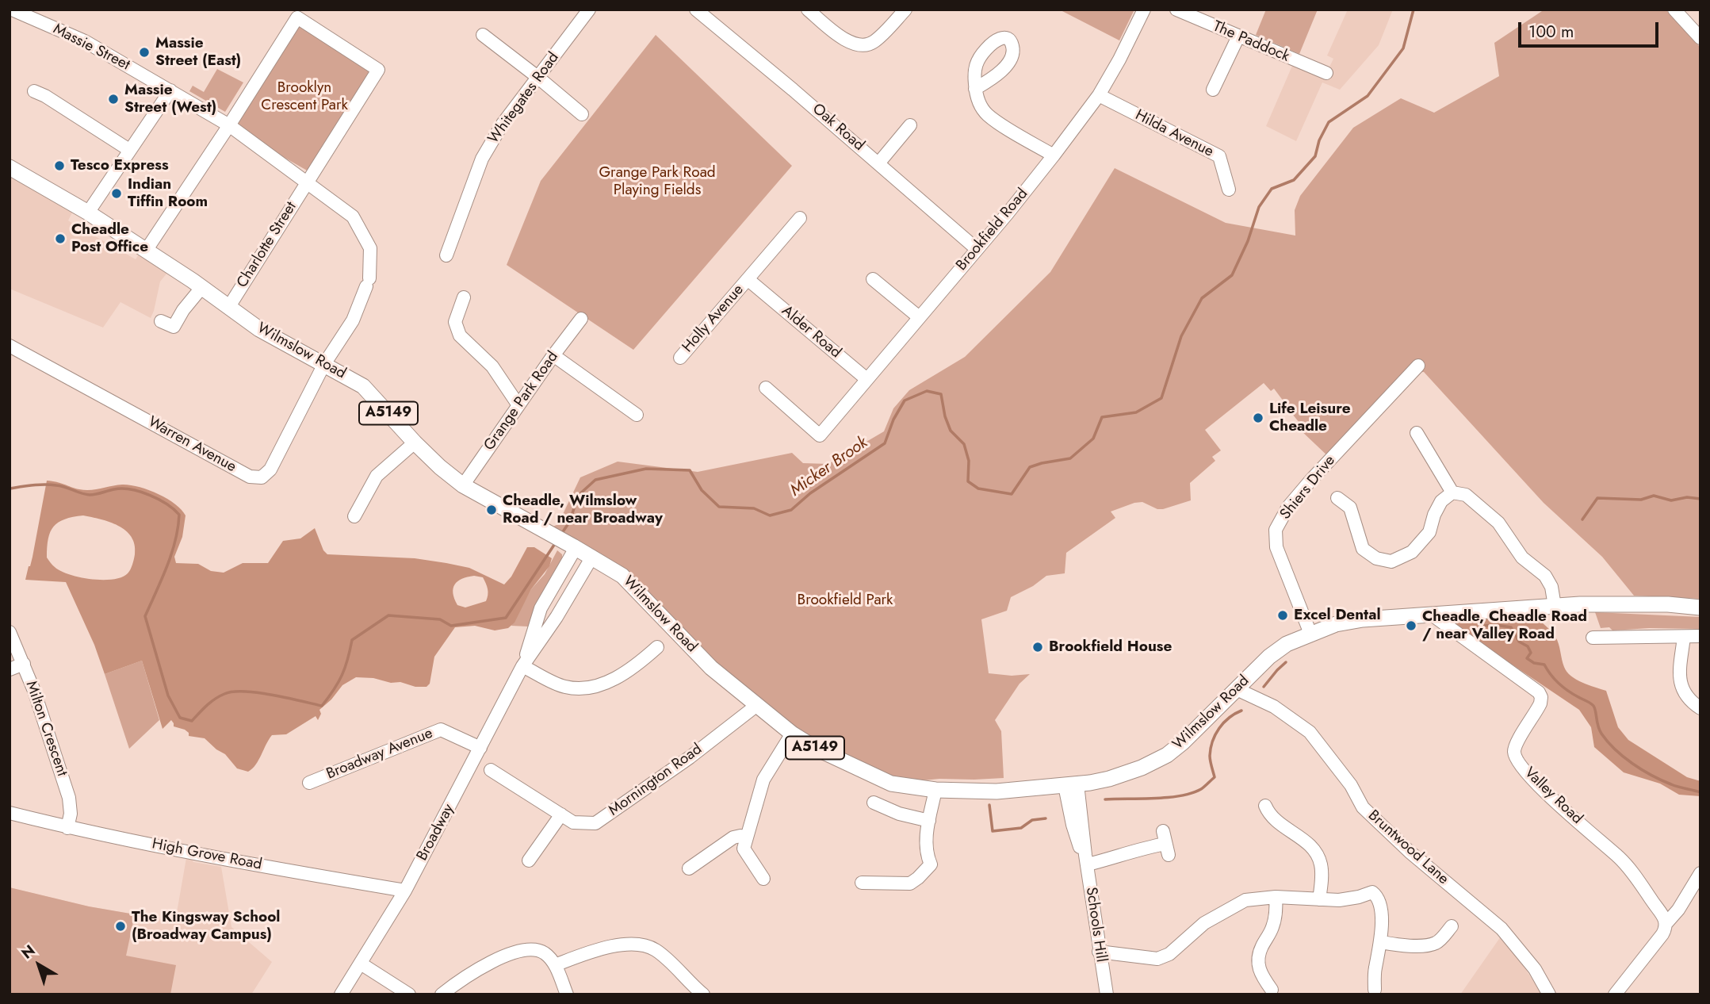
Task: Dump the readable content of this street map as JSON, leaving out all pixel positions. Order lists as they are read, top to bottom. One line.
{"streets":{"main road":["Wilmslow Road","A5149"],"street":["The Paddock","Massie Street","Whitegates Road","Oak Road","Hilda Avenue","Brookfield Road","Charlotte Street","Holly Avenue","Alder Road","Grange Park Road","Warren Avenue","Shiers Drive","Milton Crescent","Broadway Avenue","Mornington Road","Valley Road","Broadway","Bruntwood Lane","High Grove Road","Schools Hill"]},"crossings":[["Massie Street","Charlotte Street"],["Massie Street","Warren Avenue"],["Oak Road","Brookfield Road"],["Hilda Avenue","Brookfield Road"],["Brookfield Road","Alder Road"],["Charlotte Street","Wilmslow Road"],["Holly Avenue","Alder Road"],["Wilmslow Road","Grange Park Road"],["Wilmslow Road","A5149"],["Wilmslow Road","Warren Avenue"],["Wilmslow Road","Shiers Drive"],["Wilmslow Road","Mornington Road"],["Wilmslow Road","Broadway"],["Wilmslow Road","Bruntwood Lane"],["Wilmslow Road","Schools Hill"],["A5149","Shiers Drive"],["A5149","Valley Road"],["Milton Crescent","High Grove Road"],["Broadway Avenue","Broadway"],["Broadway","High Grove Road"]],"water":["Micker Brook"],"parks":["Brooklyn Crescent Park","Grange Park Road Playing Fields","Brookfield Park"],"places":["Massie Street (East)","Massie Street (West)","Tesco Express","Indian Tiffin Room","Cheadle Post Office","Life Leisure Cheadle","Cheadle, Wilmslow Road / near Broadway","Excel Dental","Cheadle, Cheadle Road / near Valley Road","Brookfield House","The Kingsway School (Broadway Campus)"],"scale_bar":"100 m","north":"top left"}
